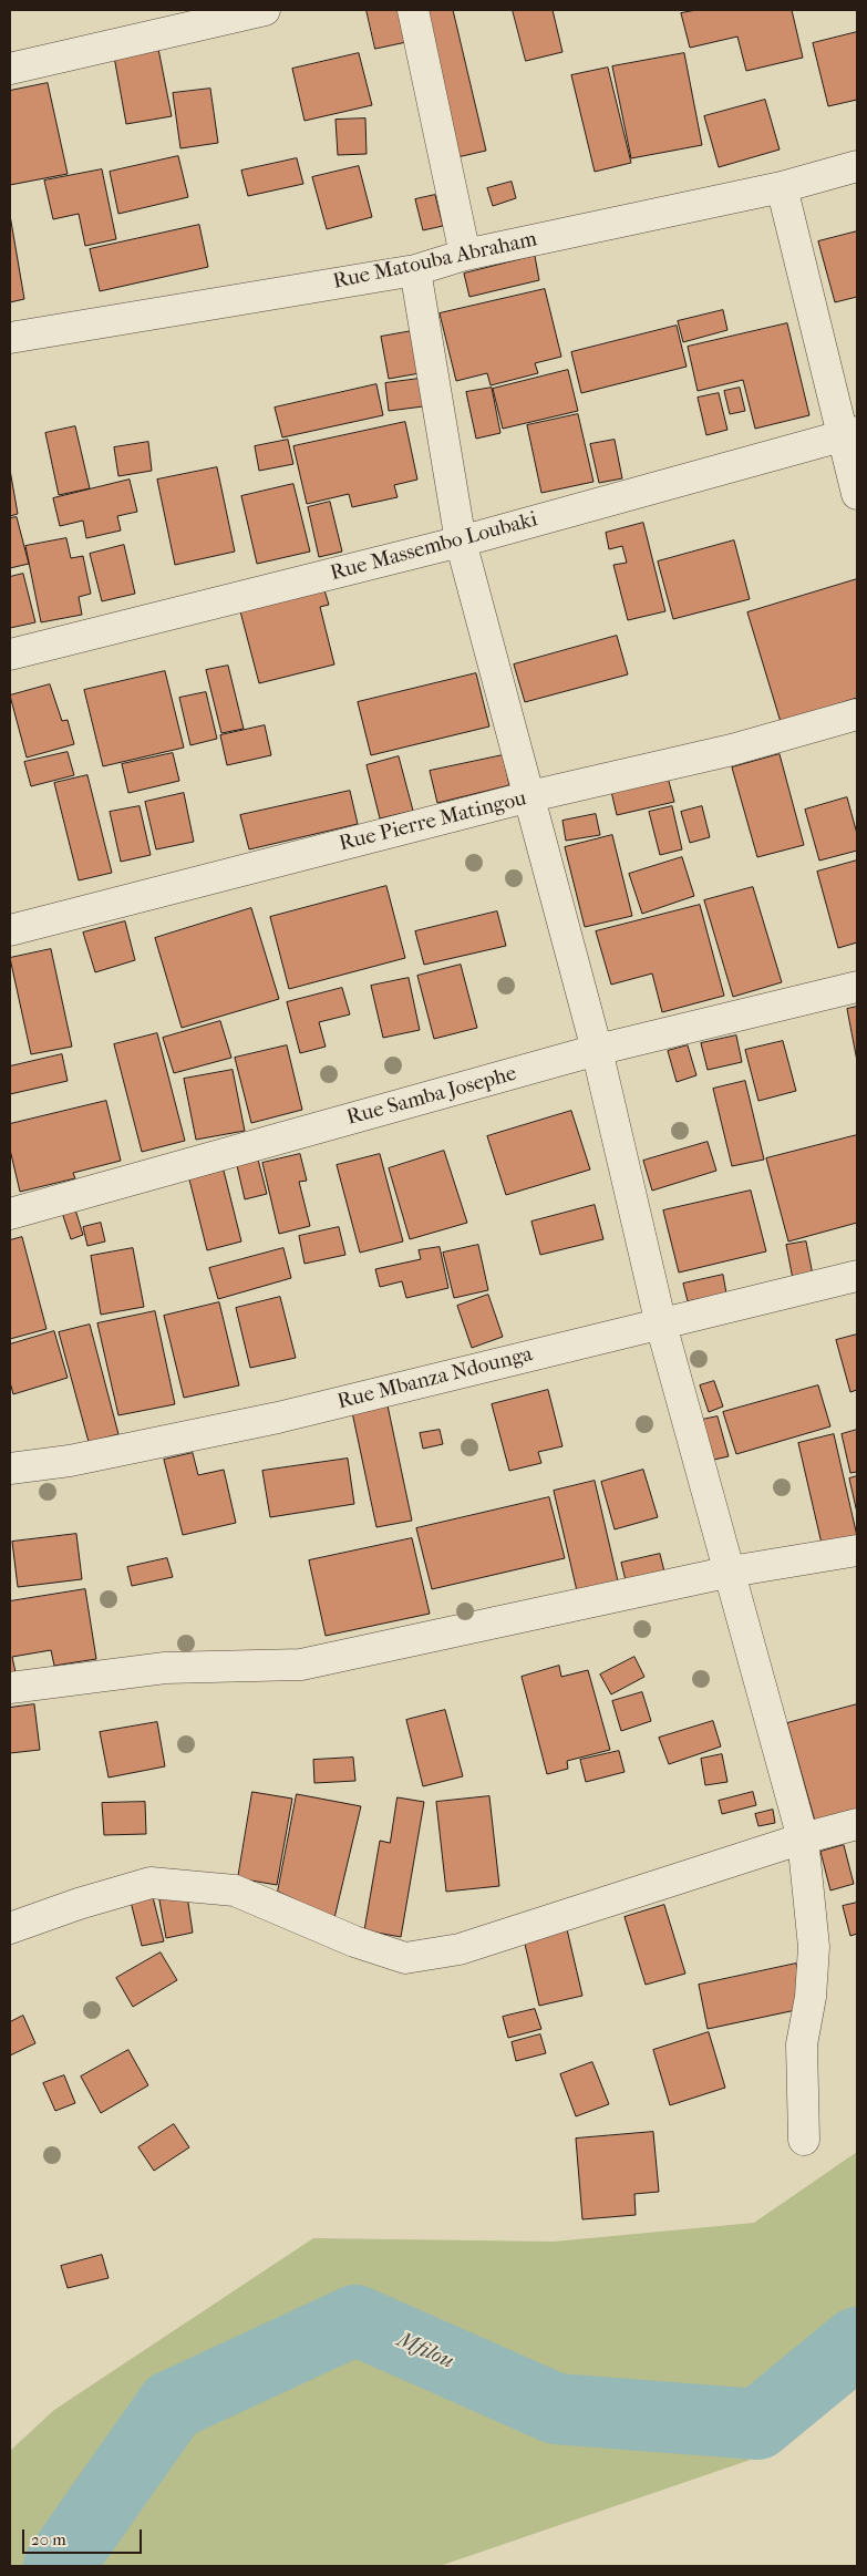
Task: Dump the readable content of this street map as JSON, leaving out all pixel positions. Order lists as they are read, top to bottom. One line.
{"streets":{"street":["Rue Matouba Abraham","Rue Massembo Loubaki","Rue Pierre Matingou","Rue Samba Josephe","Rue Mbanza Ndounga"]},"water":["Mfilou"],"scale_bar":"20 m"}
